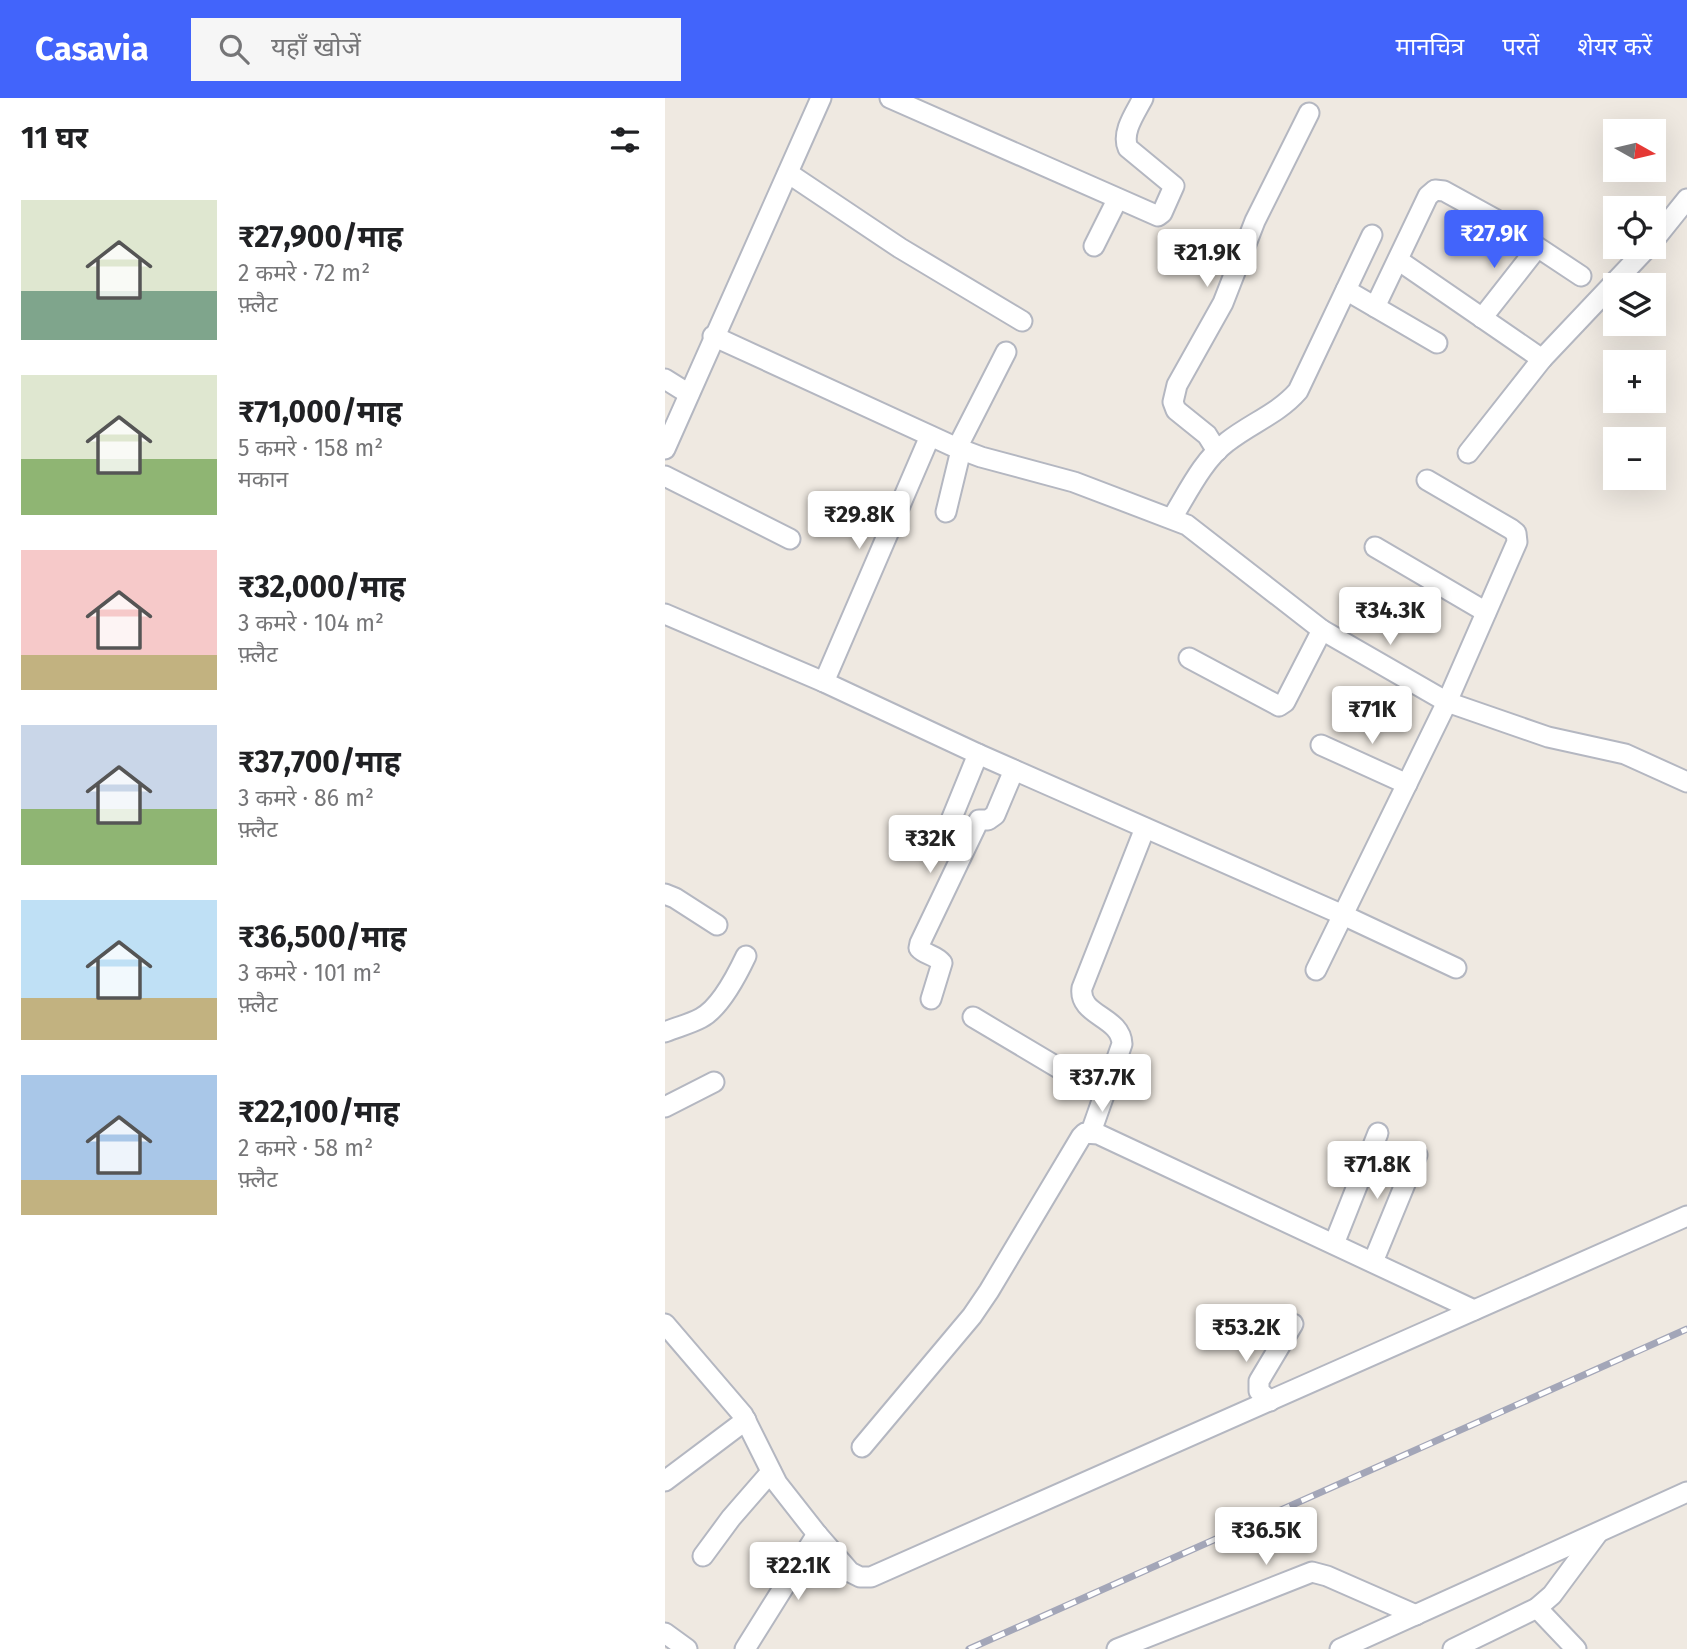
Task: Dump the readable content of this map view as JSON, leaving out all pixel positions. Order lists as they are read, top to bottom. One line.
{"north":"right","page":{"header":"Casavia","search":"यहाँ खोजें","nav":["मानचित्र","परतें","शेयर करें"],"heading":"11 घर","map_buttons":["+","−"],"list":[{"name":"₹27,900/माह","note":"2 कमरे · 72 m² · फ़्लैट"},{"name":"₹71,000/माह","note":"5 कमरे · 158 m² · मकान"},{"name":"₹32,000/माह","note":"3 कमरे · 104 m² · फ़्लैट"},{"name":"₹37,700/माह","note":"3 कमरे · 86 m² · फ़्लैट"},{"name":"₹36,500/माह","note":"3 कमरे · 101 m² · फ़्लैट"},{"name":"₹22,100/माह","note":"2 कमरे · 58 m² · फ़्लैट"}],"price":["₹27.9K","₹21.9K","₹29.8K","₹34.3K","₹71K","₹32K","₹37.7K","₹71.8K","₹53.2K","₹36.5K","₹22.1K"]}}
